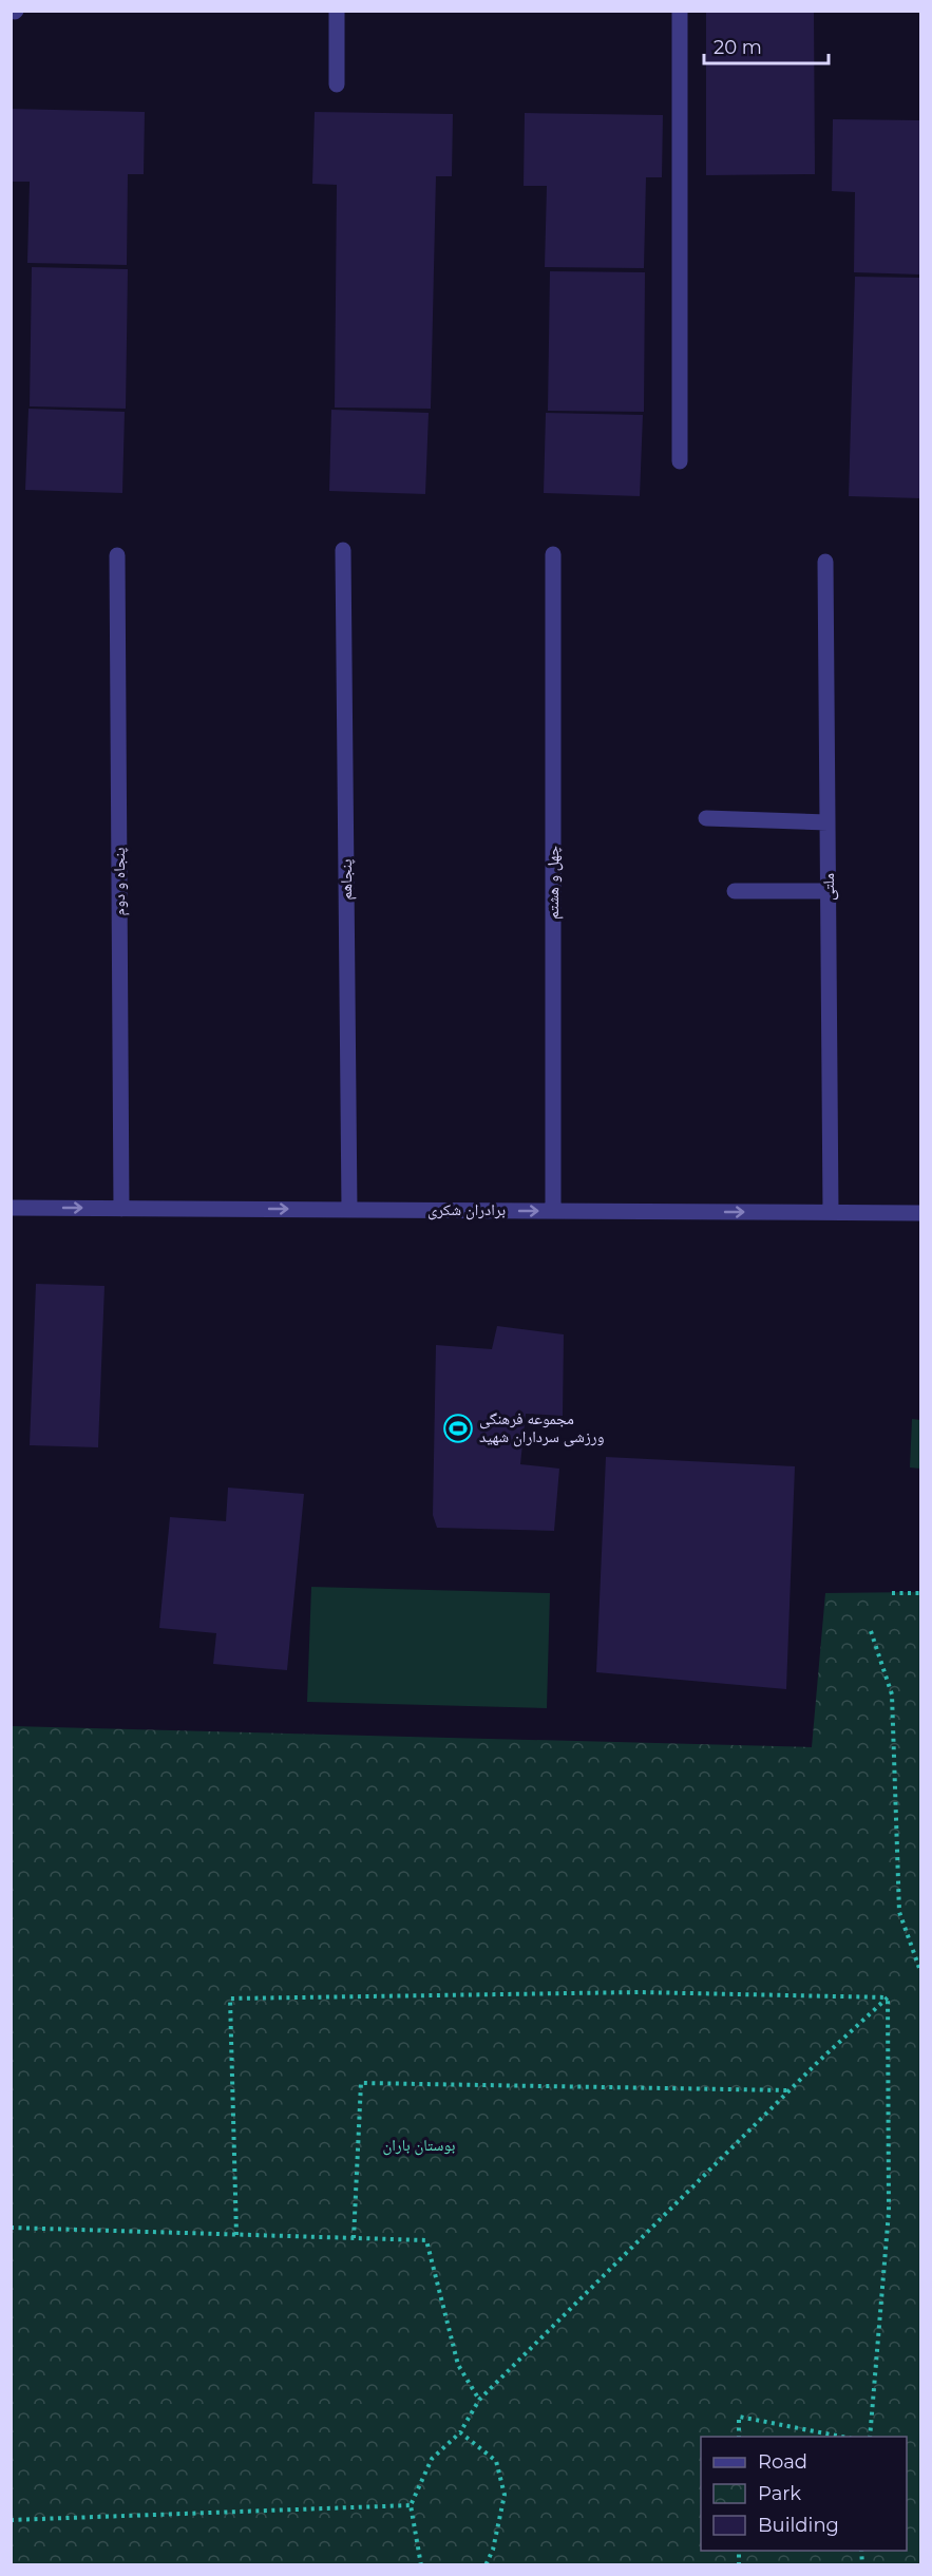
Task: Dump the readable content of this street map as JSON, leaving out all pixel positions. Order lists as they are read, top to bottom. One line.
{"streets":{"street":["پنجاهم","پنجاه و دوم","چهل و هشتم","ملتی","برادران شکری"]},"crossings":[["پنجاهم","برادران شکری"],["پنجاه و دوم","برادران شکری"],["چهل و هشتم","برادران شکری"],["ملتی","برادران شکری"]],"one_way":["برادران شکری"],"parks":["بوستان باران"],"places":{"sports":["مجموعه فرهنگی ورزشی سرداران شهید"]},"legend":["Road","Park","Building"],"scale_bar":"20 m"}
